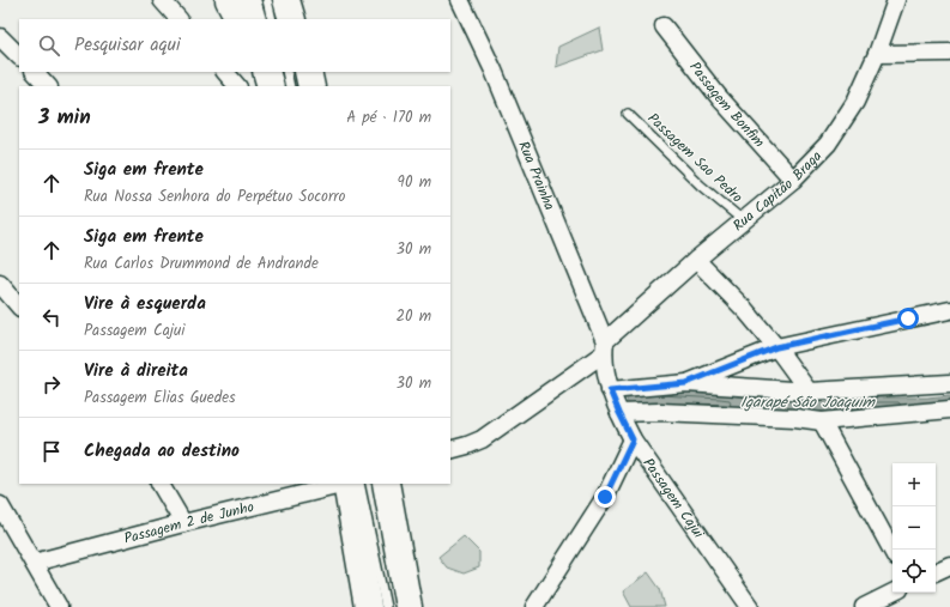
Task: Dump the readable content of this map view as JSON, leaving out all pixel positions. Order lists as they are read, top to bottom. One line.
{"streets":{"street":["Passagem Bonfim","Rua Prainha","Rua Capitão Braga","Passagem Cajui","Passagem 2 de Junho"],"lane":["Passagem Sao Pedro"]},"crossings":[["Passagem Bonfim","Rua Capitão Braga"],["Passagem Sao Pedro","Rua Capitão Braga"],["Rua Prainha","Rua Capitão Braga"],["Rua Prainha","Passagem Cajui"],["Rua Capitão Braga","Passagem Cajui"]],"water":["Igarapé São Joaquim"],"page":{"search":"Pesquisar aqui","heading":["3 min","A pé · 170 m"],"list":[["Siga em frente","Rua Nossa Senhora do Perpétuo Socorro","90 m"],["Siga em frente","Rua Carlos Drummond de Andrande","30 m"],["Vire à esquerda","Passagem Cajui","20 m"],["Vire à direita","Passagem Elias Guedes","30 m"],"Chegada ao destino"],"map_buttons":["+","−"]}}
